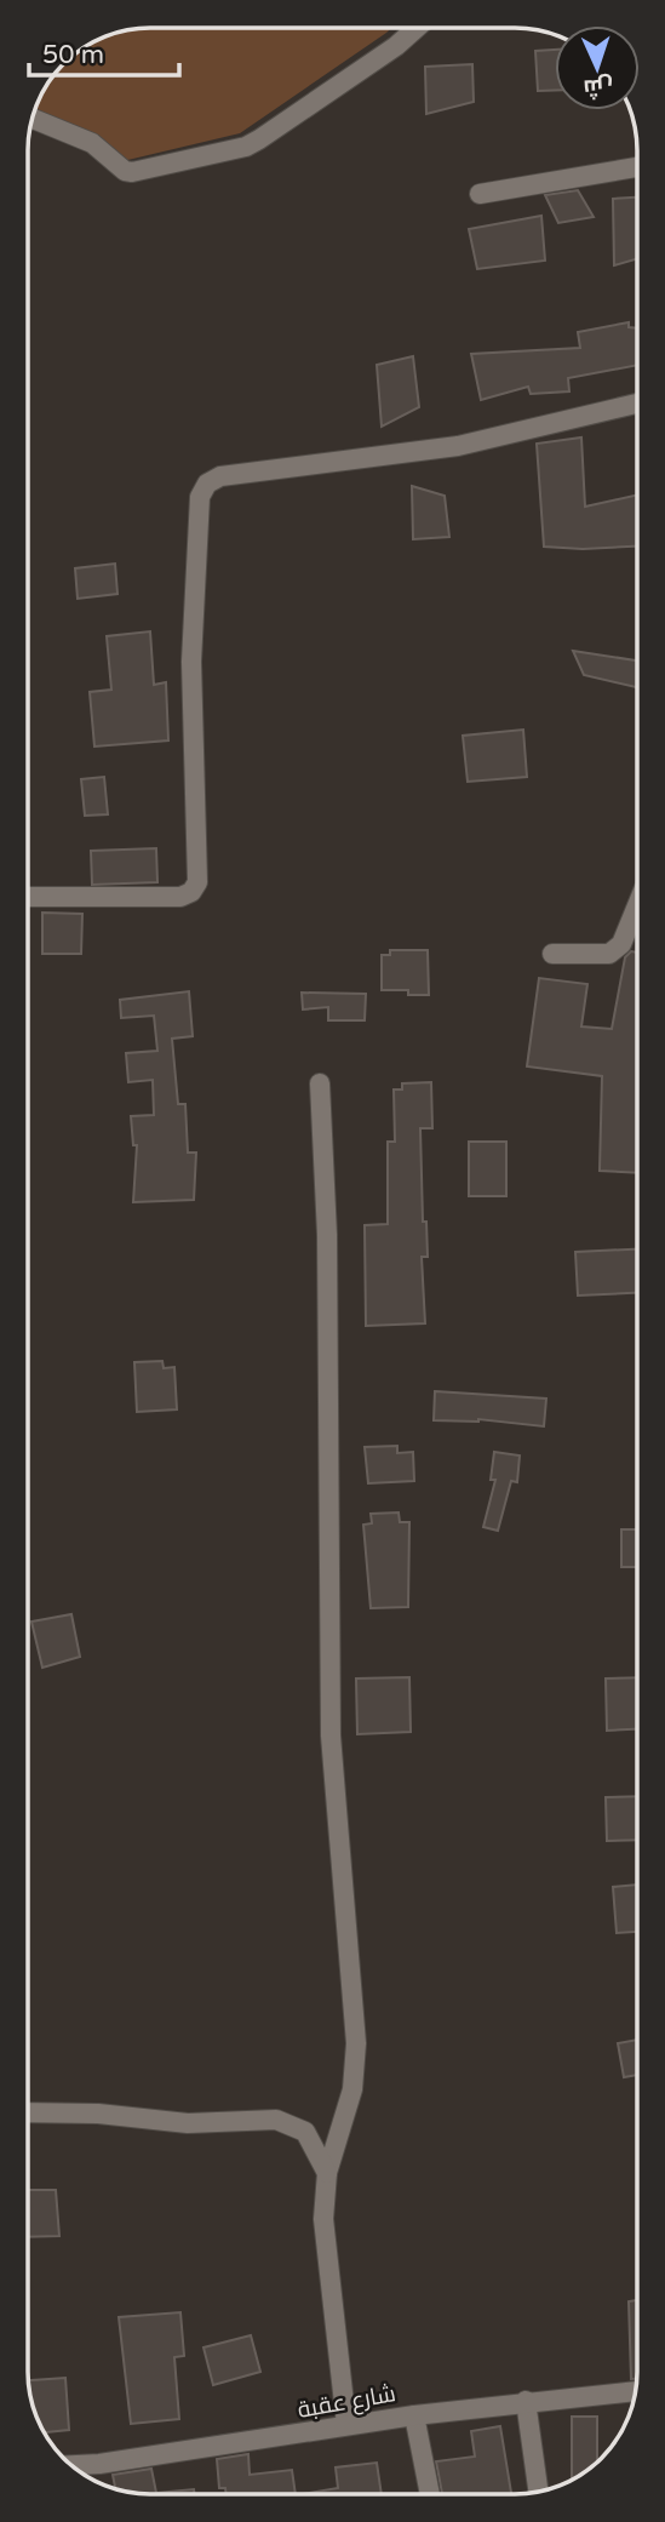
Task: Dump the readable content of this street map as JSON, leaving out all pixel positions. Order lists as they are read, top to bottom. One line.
{"streets":{"street":["شارع عقبة"]},"scale_bar":"50 m","north":"bottom"}
